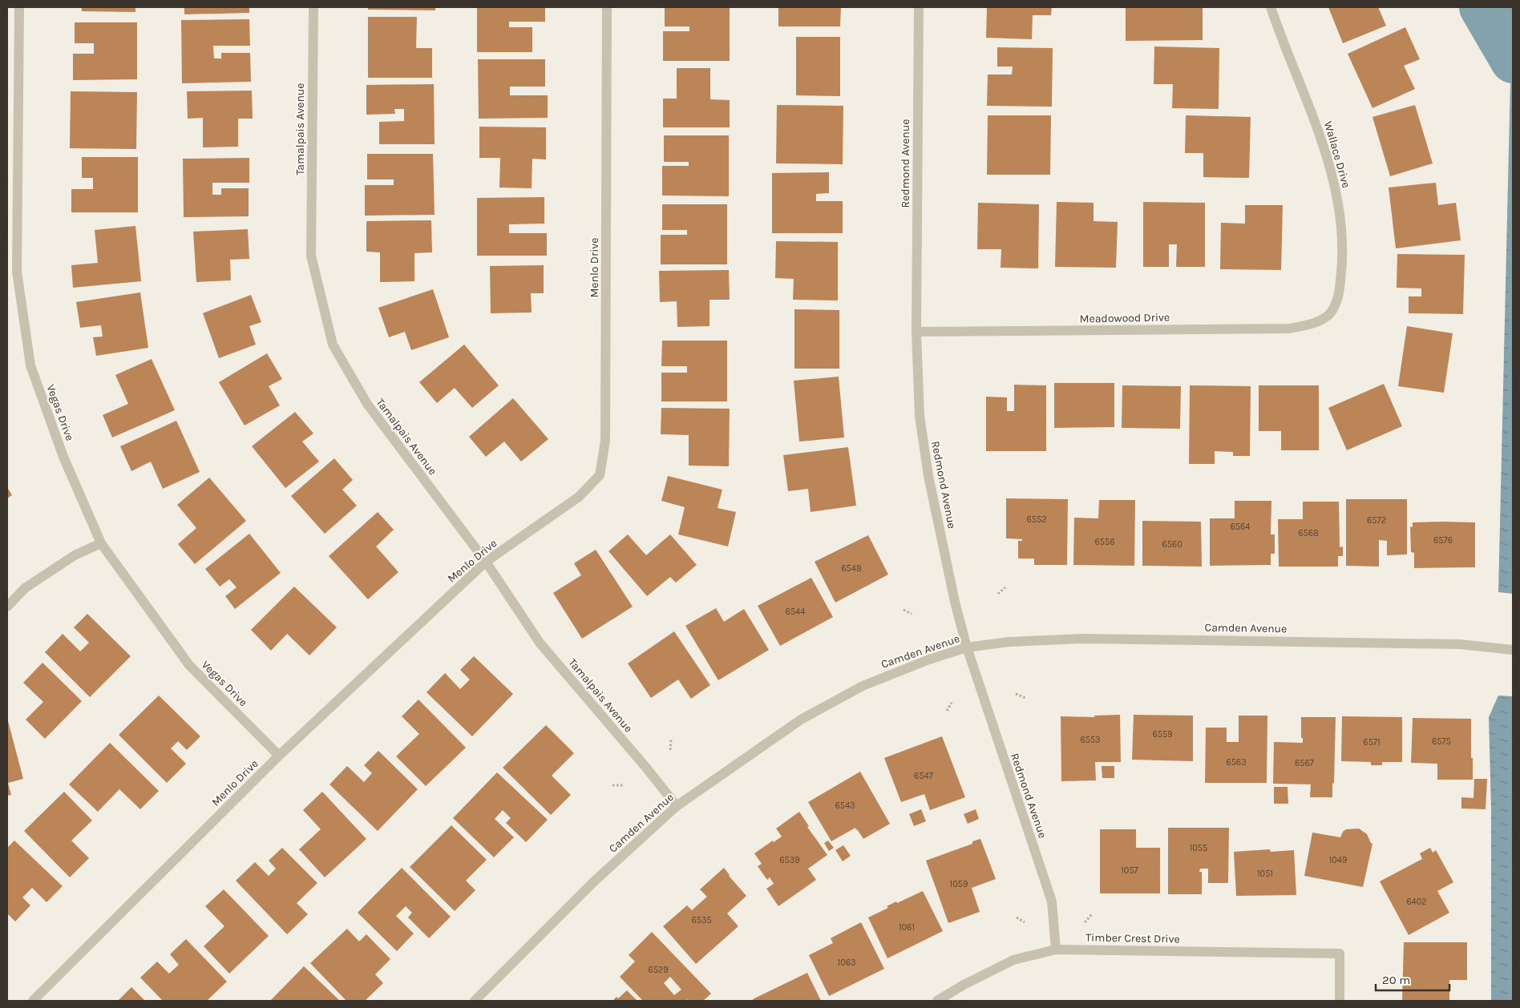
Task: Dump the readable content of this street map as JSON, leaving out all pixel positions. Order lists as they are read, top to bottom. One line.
{"streets":{"street":["Tamalpais Avenue","Wallace Drive","Redmond Avenue","Menlo Drive","Meadowood Drive","Vegas Drive","Camden Avenue","Timber Crest Drive"]},"crossings":[["Tamalpais Avenue","Menlo Drive"],["Tamalpais Avenue","Camden Avenue"],["Wallace Drive","Meadowood Drive"],["Redmond Avenue","Meadowood Drive"],["Redmond Avenue","Camden Avenue"],["Redmond Avenue","Timber Crest Drive"],["Menlo Drive","Vegas Drive"]],"house_numbers":["6552","6572","6564","6568","6576","6556","6560","6548","6544","6559","6553","6575","6571","6563","6567","6547","6543","1055","6539","1049","1057","1051","1059","6402","6535","1061","1063","6529"],"scale_bar":"20 m"}
